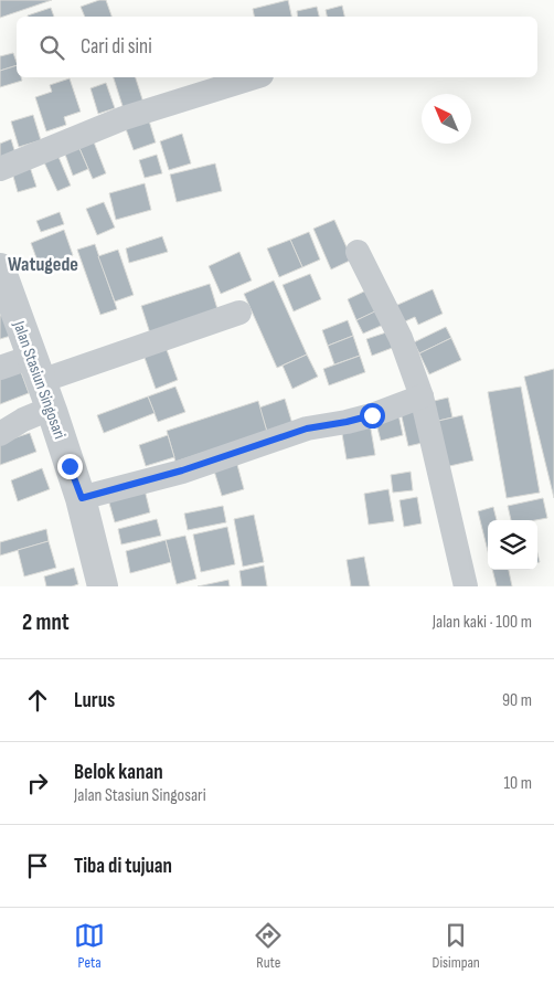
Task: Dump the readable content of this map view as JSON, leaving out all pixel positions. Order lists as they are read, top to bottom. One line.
{"streets":{"street":["Jalan Stasiun Singosari"]},"districts":["Watugede"],"north":"top left","page":{"search":"Cari di sini","heading":["2 mnt","Jalan kaki · 100 m"],"list":[["Lurus","90 m"],["Belok kanan","Jalan Stasiun Singosari","10 m"],"Tiba di tujuan"],"nav":["Peta","Rute","Disimpan"]}}
